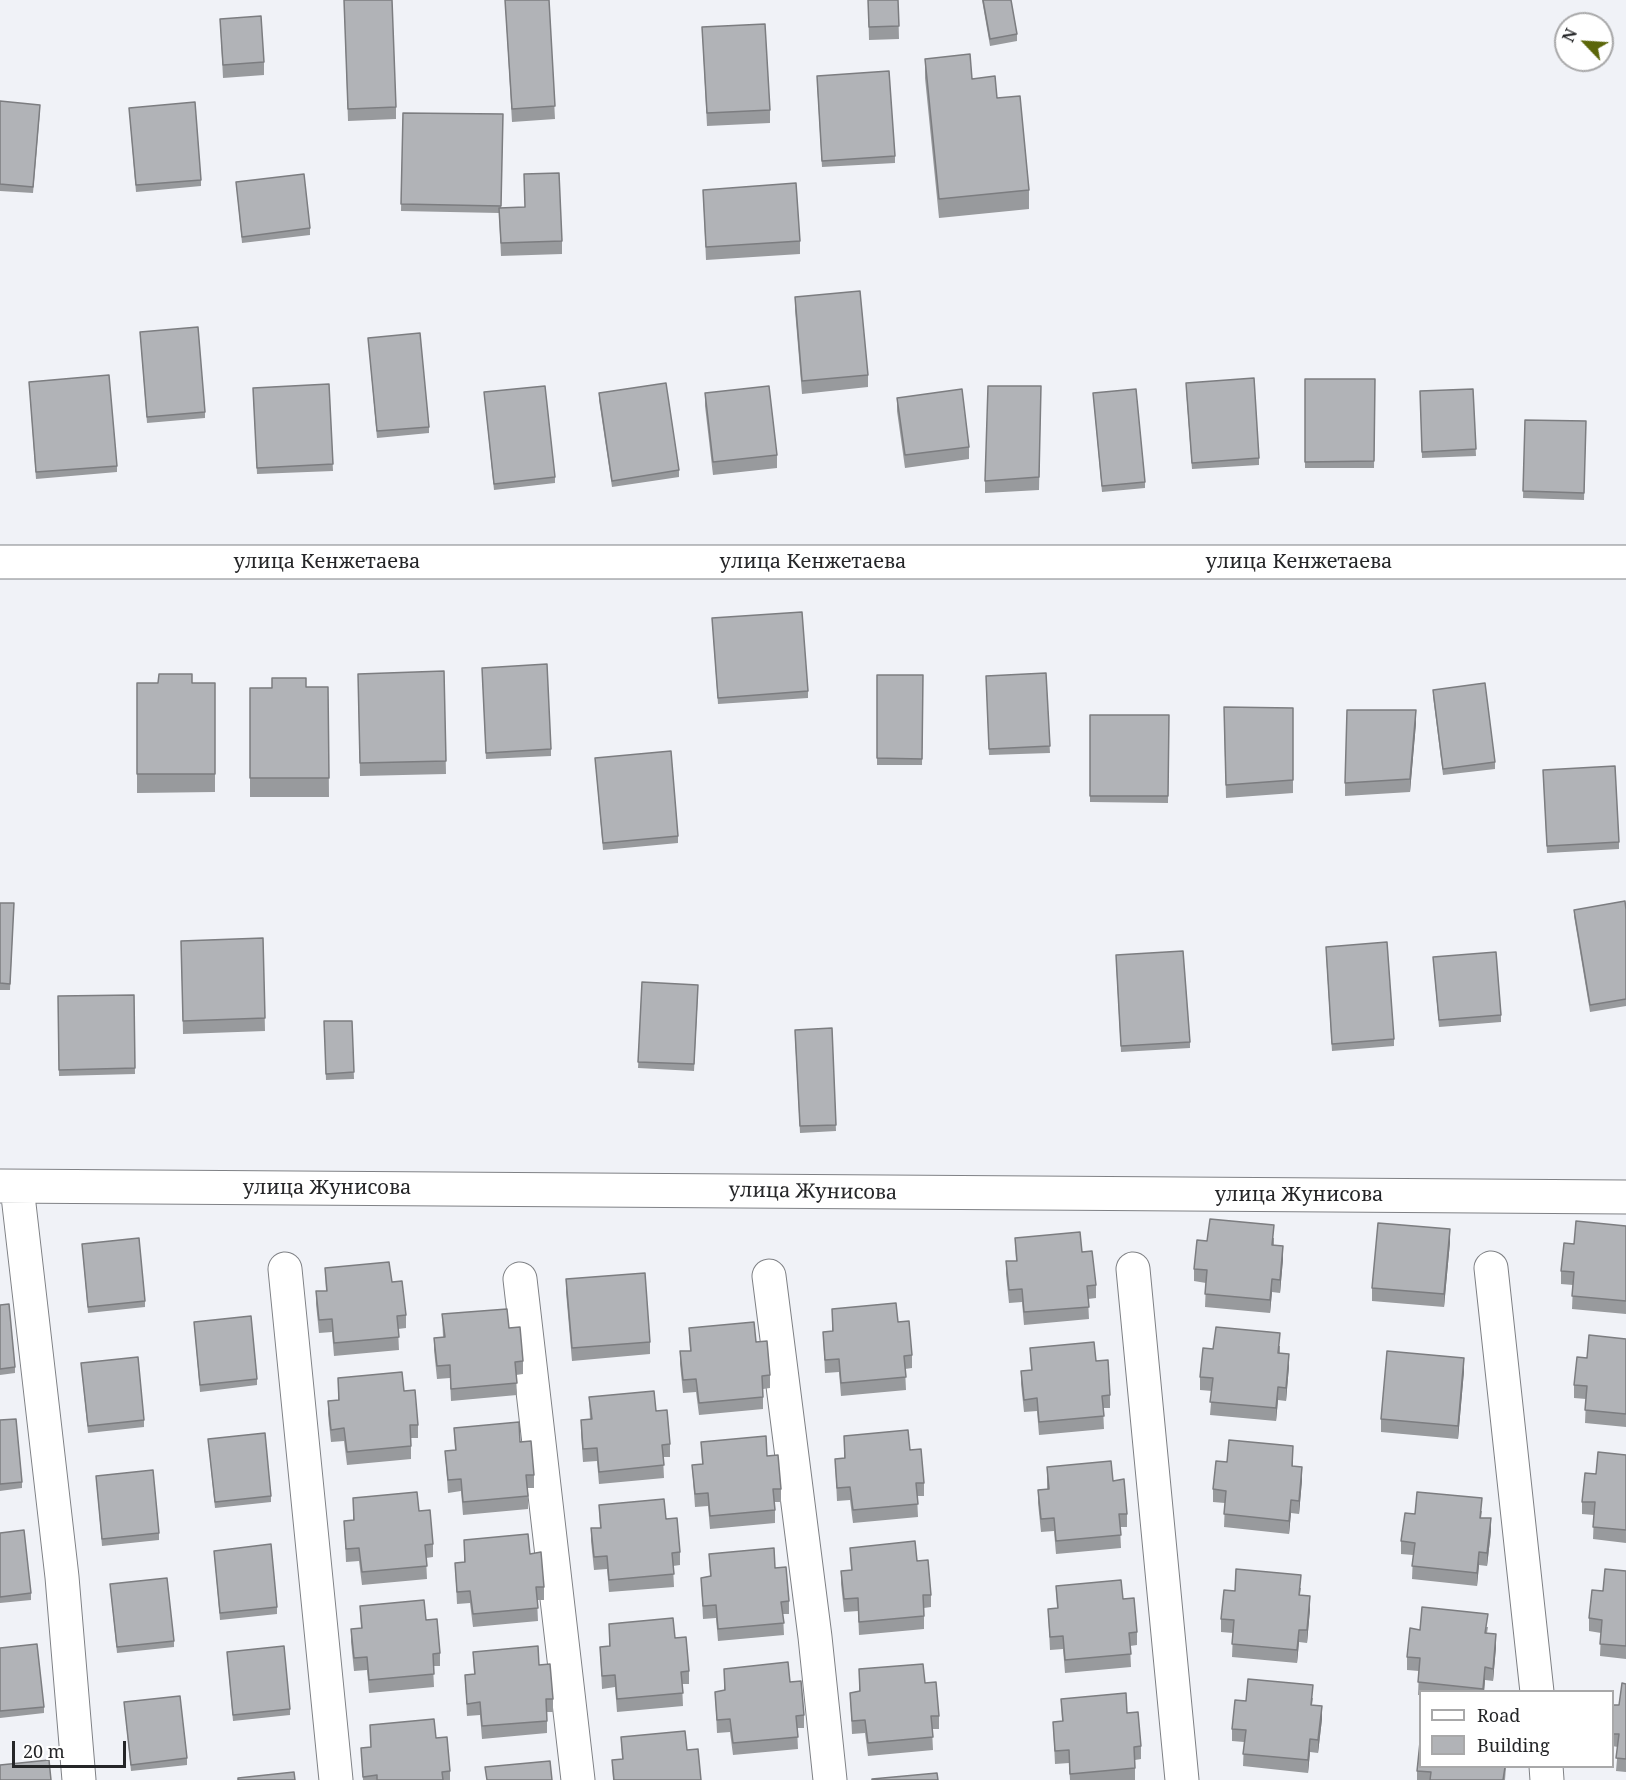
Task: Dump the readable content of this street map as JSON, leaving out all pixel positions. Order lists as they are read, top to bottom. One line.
{"streets":{"street":["улица Кенжетаева","улица Жунисова"]},"legend":["Road","Building"],"scale_bar":"20 m","north":"top left"}
